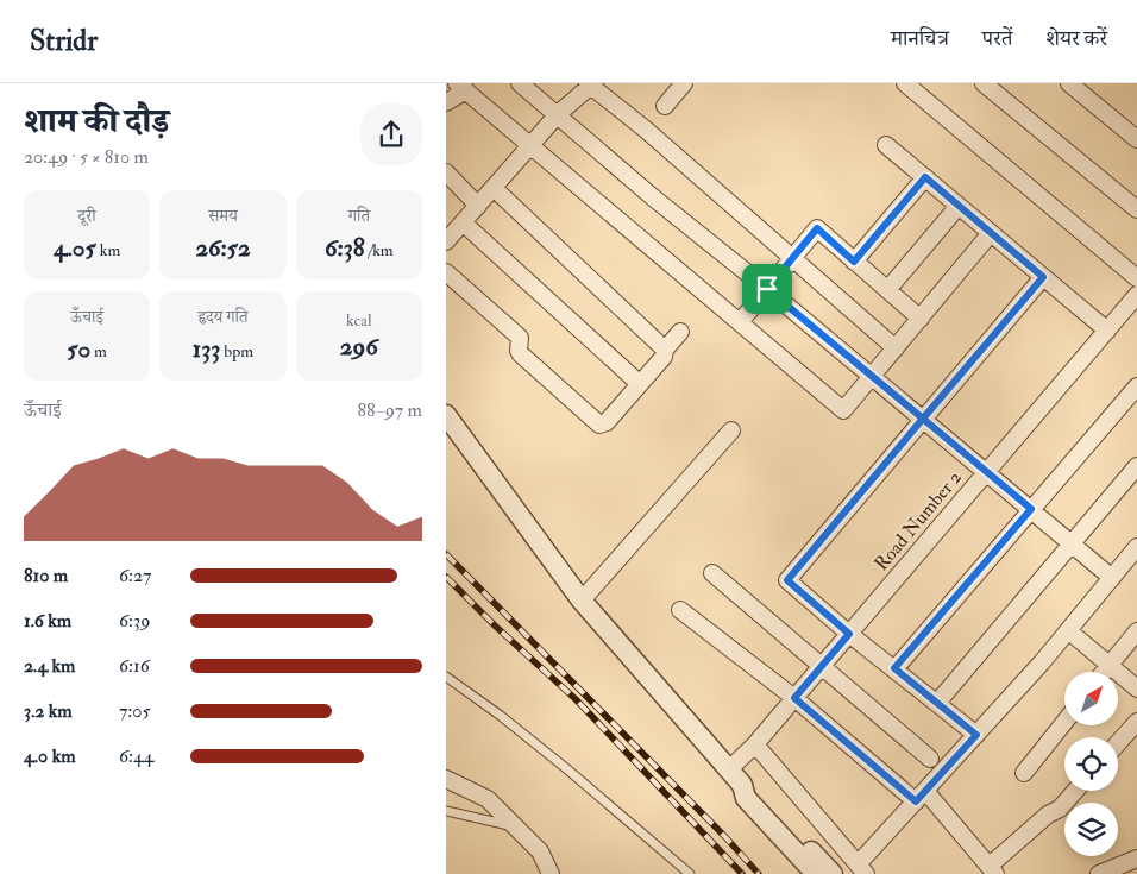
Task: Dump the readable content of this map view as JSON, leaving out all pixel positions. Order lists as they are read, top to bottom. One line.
{"streets":{"street":["Road Number 2"]},"north":"top right","page":{"header":"Stridr","nav":["मानचित्र","परतें","शेयर करें"],"heading":["शाम की दौड़","20:49 · 5 × 810 m"],"stats":[["दूरी","4.05 km"],["समय","26:52"],["गति","6:38 /km"],["ऊँचाई","50 m"],["हृदय गति","133 bpm"],["kcal","296"]],"chart":["ऊँचाई","88–97 m"],"list":[{"name":"810 m","note":"6:27"},{"name":"1.6 km","note":"6:39"},{"name":"2.4 km","note":"6:16"},{"name":"3.2 km","note":"7:05"},{"name":"4.0 km","note":"6:44"}]}}
